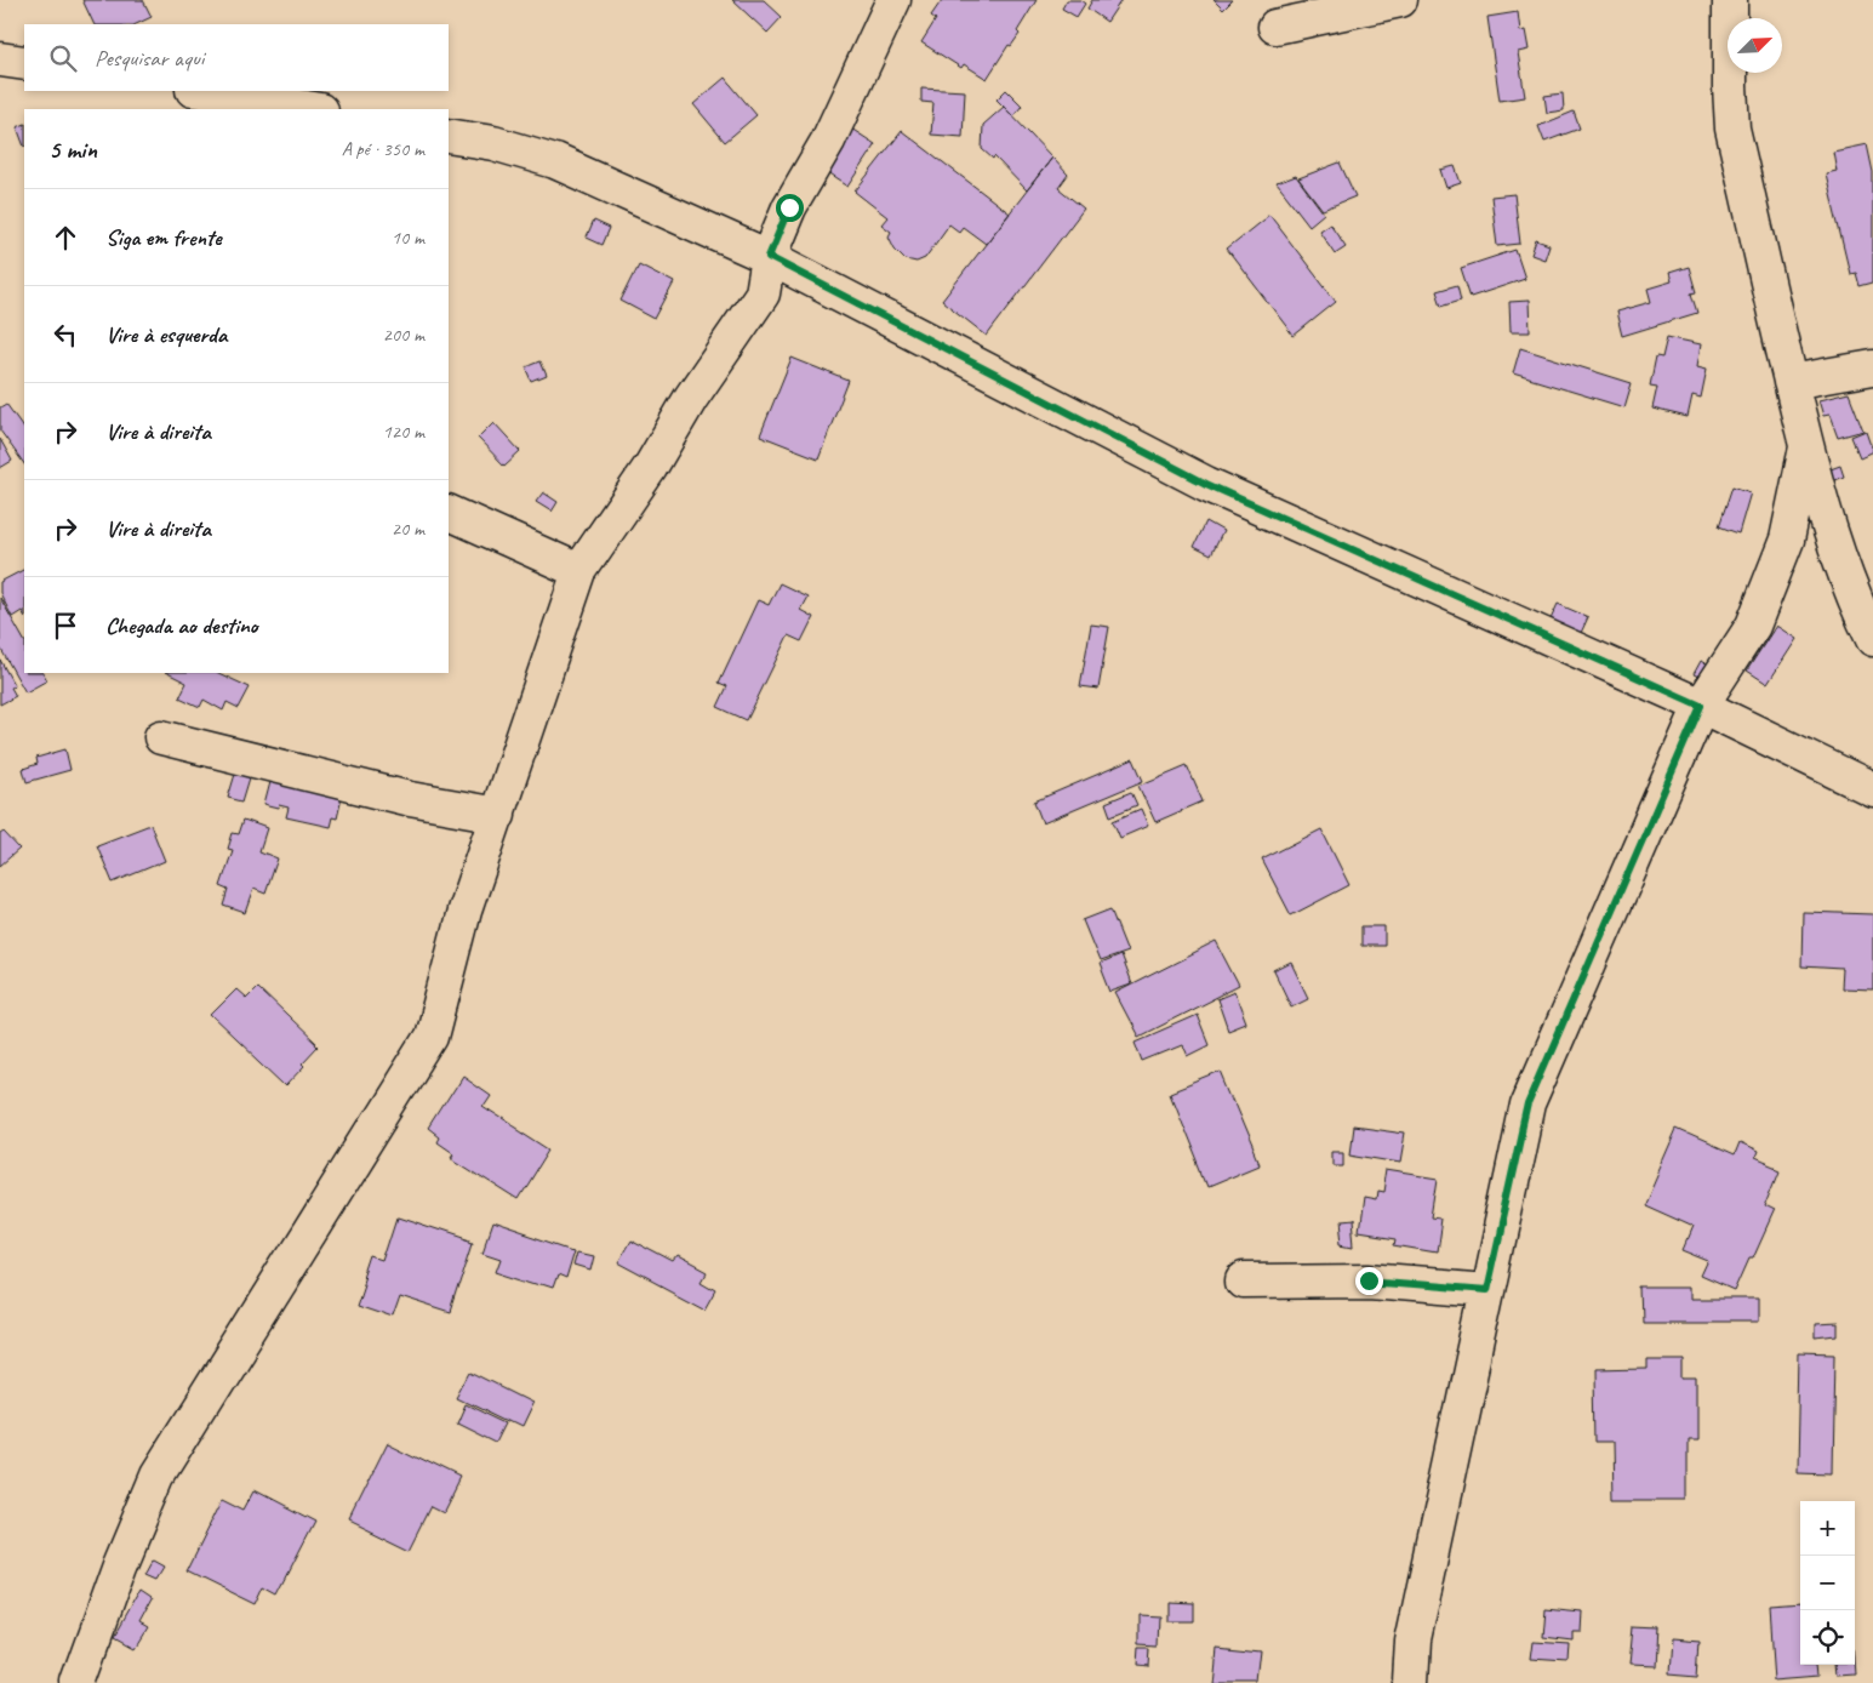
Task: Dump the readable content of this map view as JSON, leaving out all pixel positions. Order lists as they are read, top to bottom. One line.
{"north":"top right","page":{"search":"Pesquisar aqui","heading":["5 min","A pé · 350 m"],"list":[["Siga em frente","10 m"],["Vire à esquerda","200 m"],["Vire à direita","120 m"],["Vire à direita","20 m"],"Chegada ao destino"],"map_buttons":["+","−"]}}
